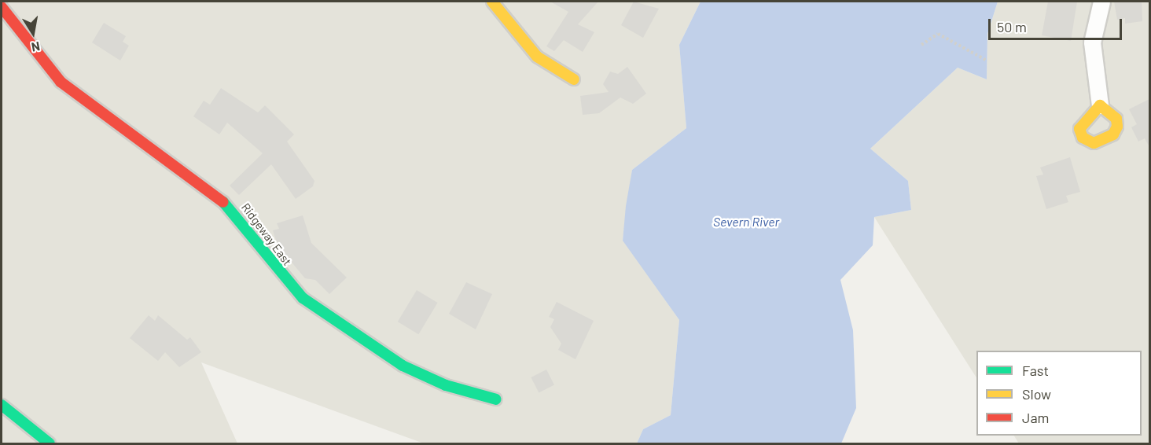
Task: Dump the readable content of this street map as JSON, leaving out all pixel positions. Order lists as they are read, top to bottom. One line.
{"streets":{"street":["Ridgeway East"]},"water":["Severn River"],"legend":["Fast","Slow","Jam"],"scale_bar":"50 m","north":"bottom"}
